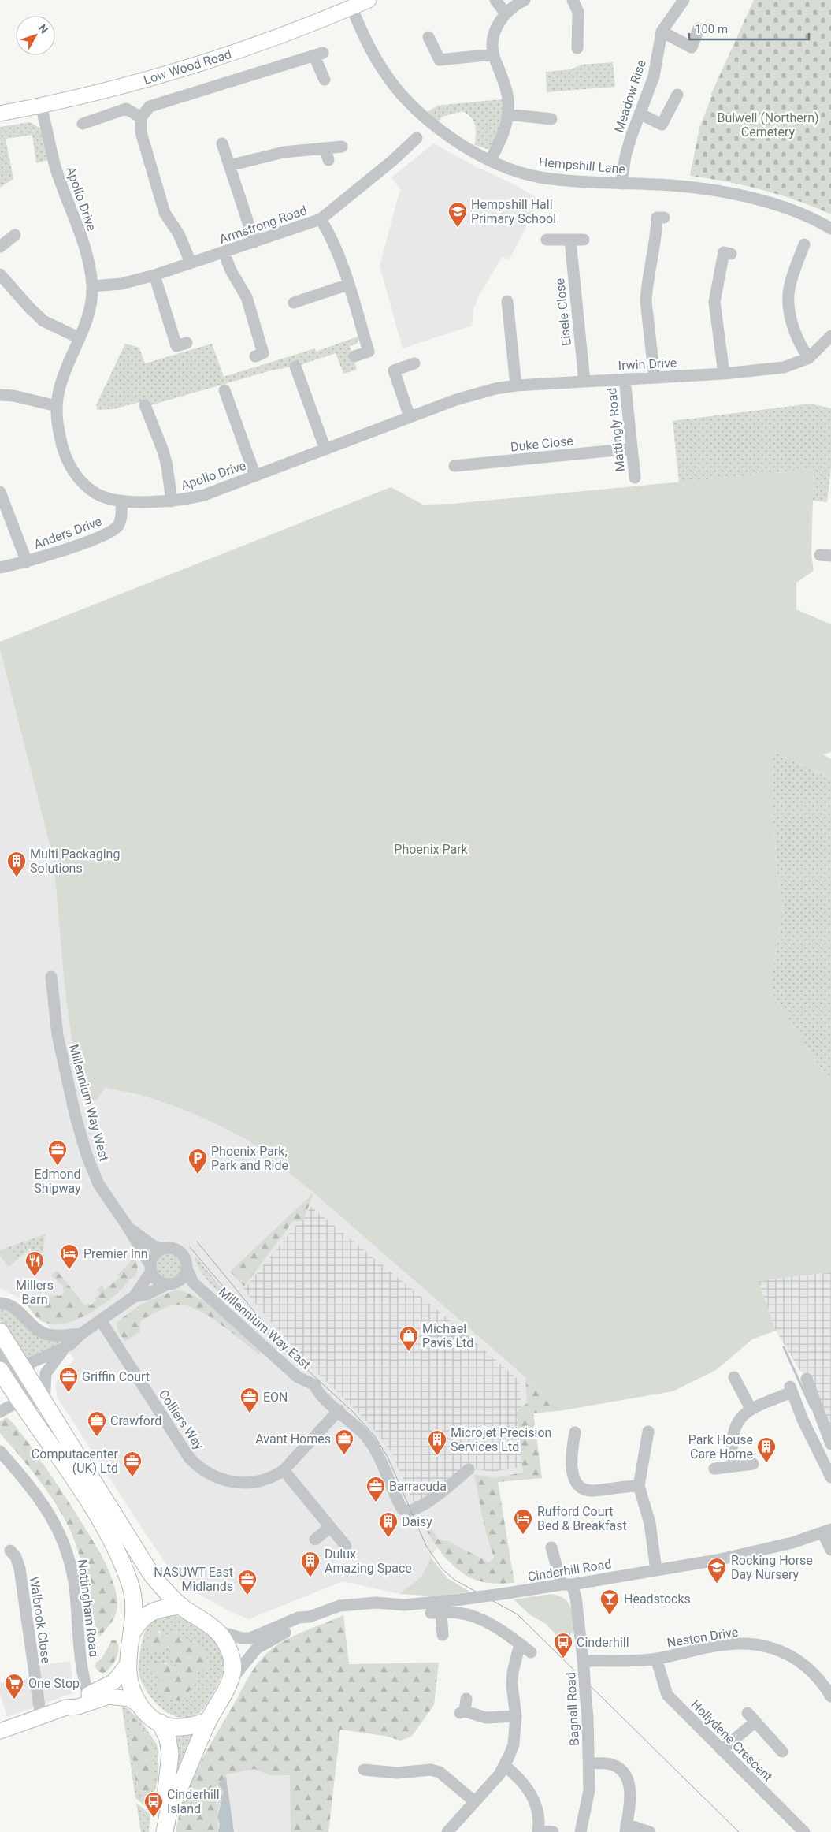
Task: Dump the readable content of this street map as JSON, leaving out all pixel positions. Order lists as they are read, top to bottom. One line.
{"streets":{"main road":["Low Wood Road"],"street":["Meadow Rise","Hempshill Lane","Apollo Drive","Armstrong Road","Eisele Close","Irwin Drive","Mattingly Road","Duke Close","Anders Drive","Millennium Way West","Millennium Way East","Colliers Way","Cinderhill Road","Nottingham Road","Walbrook Close","Neston Drive","Bagnall Road","Hollydene Crescent"]},"crossings":[["Low Wood Road","Hempshill Lane"],["Low Wood Road","Apollo Drive"],["Meadow Rise","Hempshill Lane"],["Apollo Drive","Armstrong Road"],["Apollo Drive","Irwin Drive"],["Apollo Drive","Anders Drive"],["Eisele Close","Irwin Drive"],["Irwin Drive","Mattingly Road"],["Mattingly Road","Duke Close"],["Millennium Way West","Millennium Way East"],["Millennium Way East","Colliers Way"],["Cinderhill Road","Bagnall Road"],["Neston Drive","Bagnall Road"],["Neston Drive","Hollydene Crescent"]],"parks":["Bulwell (Northern) Cemetery","Phoenix Park"],"places":{"school or university":["Hempshill Hall Primary School","Rocking Horse Day Nursery"],"building":["Multi Packaging Solutions","Microjet Precision Services Ltd","Park House Care Home","Daisy","Dulux Amazing Space"],"office":["Edmond Shipway","Griffin Court","EON","Crawford","Avant Homes","Computacenter (UK) Ltd","Barracuda","NASUWT East Midlands"],"parking":["Phoenix Park, Park and Ride"],"hotel":["Premier Inn","Rufford Court Bed & Breakfast"],"restaurant":["Millers Barn"],"shop":["Michael Pavis Ltd"],"bar":["Headstocks"],"bus stop":["Cinderhill","Cinderhill Island"],"supermarket":["One Stop"]},"scale_bar":"100 m","north":"top right"}
